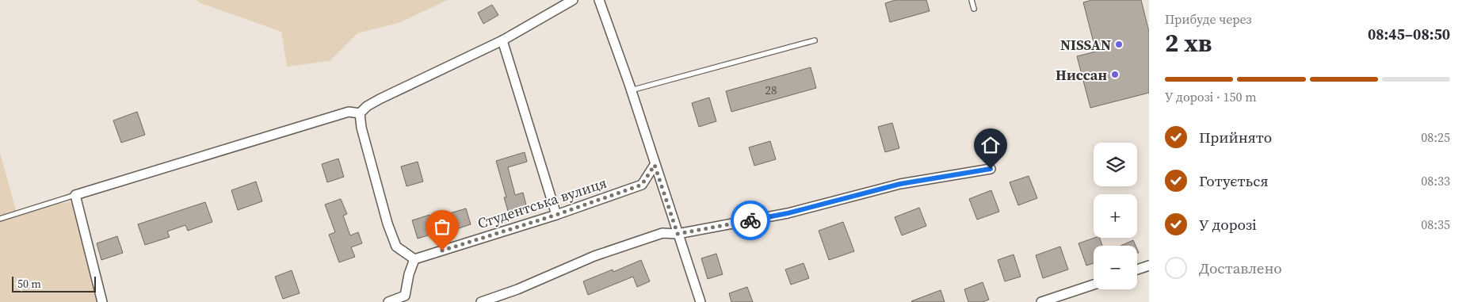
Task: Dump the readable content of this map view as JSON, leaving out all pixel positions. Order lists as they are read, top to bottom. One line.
{"streets":{"street":["Студентська вулиця"]},"places":["NISSAN","Ниссан"],"house_numbers":["28"],"scale_bar":"50 m","page":{"heading":["2 хв","Прибуде через","08:45–08:50"],"bar":"У дорозі · 150 m","list":[["Прийнято","08:25"],["Готується","08:33"],["У дорозі","08:35"],"Доставлено"],"map_buttons":["+","−"],"scale":"50 m"}}
